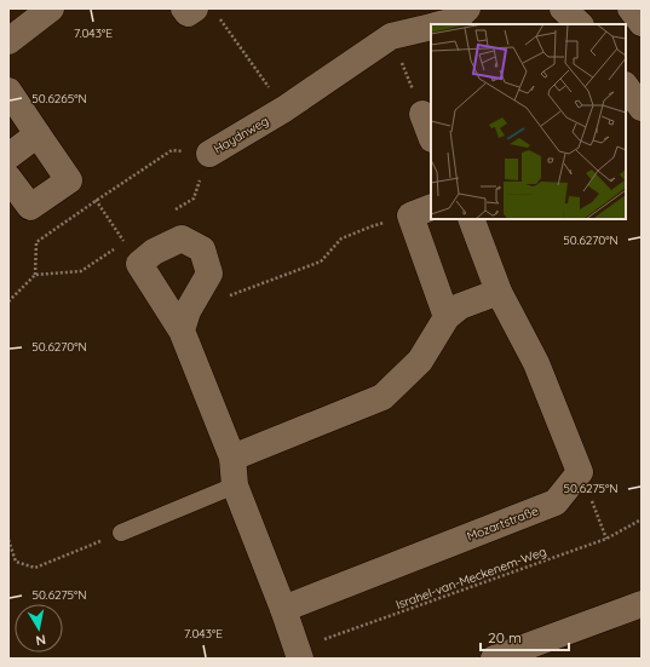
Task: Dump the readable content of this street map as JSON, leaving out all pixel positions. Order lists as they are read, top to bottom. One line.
{"streets":{"street":["Haydnweg","Mozartstraße"],"path":["Israhel-van-Meckenem-Weg"]},"scale_bar":"20 m","north":"bottom","coordinates":["7.043°E","50.6265°N","50.6270°N","50.6275°N"]}
